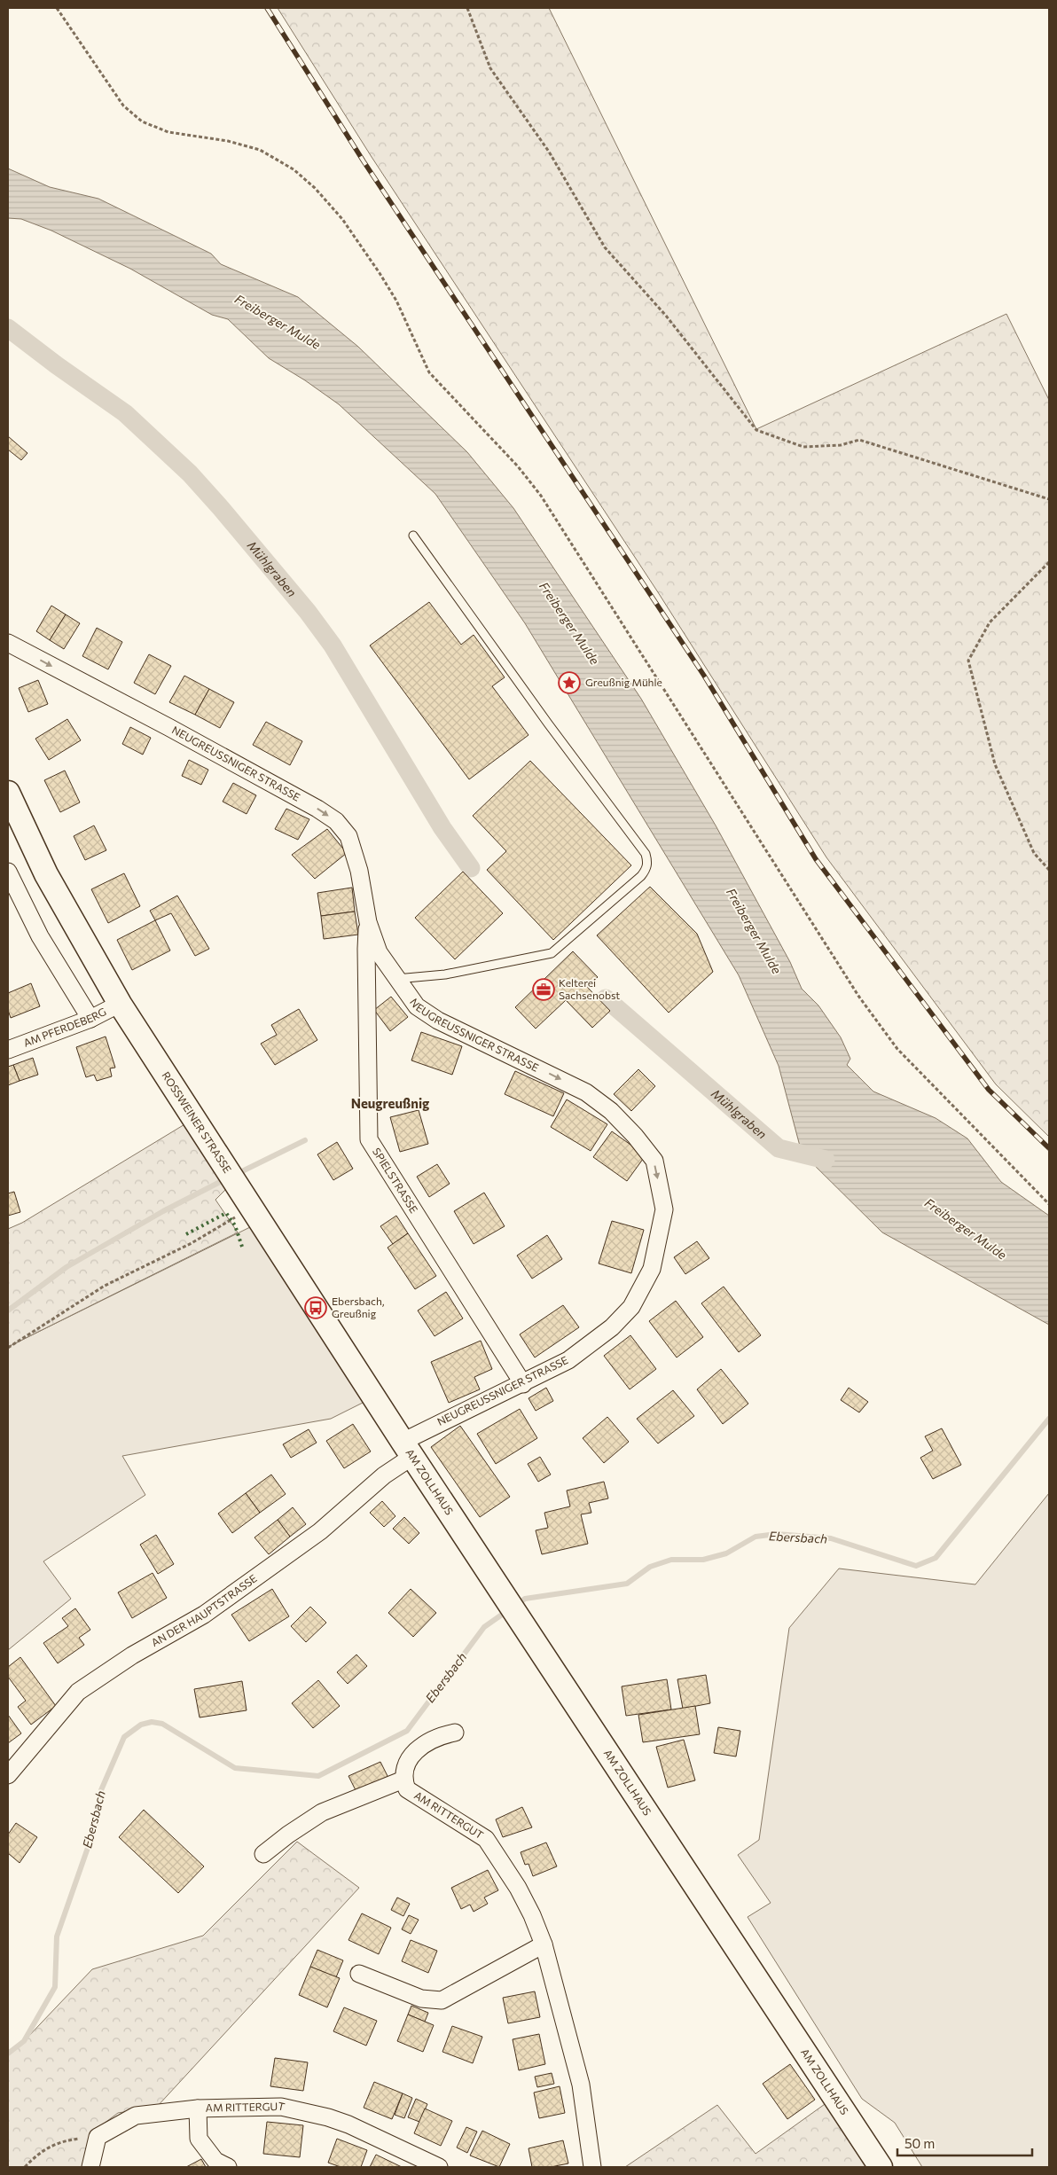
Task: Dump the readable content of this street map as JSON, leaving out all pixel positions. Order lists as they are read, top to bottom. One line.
{"streets":{"main road":["ROSSWEINER STRASSE","AM ZOLLHAUS"],"street":["NEUGREUSSNIGER STRASSE","AM PFERDEBERG","SPIELSTRASSE","AN DER HAUPTSTRASSE","AM RITTERGUT"]},"crossings":[["NEUGREUSSNIGER STRASSE","ROSSWEINER STRASSE"],["NEUGREUSSNIGER STRASSE","SPIELSTRASSE"],["NEUGREUSSNIGER STRASSE","AM ZOLLHAUS"],["NEUGREUSSNIGER STRASSE","AN DER HAUPTSTRASSE"],["AM PFERDEBERG","ROSSWEINER STRASSE"],["ROSSWEINER STRASSE","AM ZOLLHAUS"],["ROSSWEINER STRASSE","AN DER HAUPTSTRASSE"],["AM ZOLLHAUS","AN DER HAUPTSTRASSE"]],"districts":["Neugreußnig"],"water":["Freiberger Mulde","Mühlgraben","Ebersbach"],"places":{"place":["Greußnig Mühle"],"office":["Kelterei Sachsenobst"],"bus stop":["Ebersbach, Greußnig"]},"scale_bar":"50 m"}
